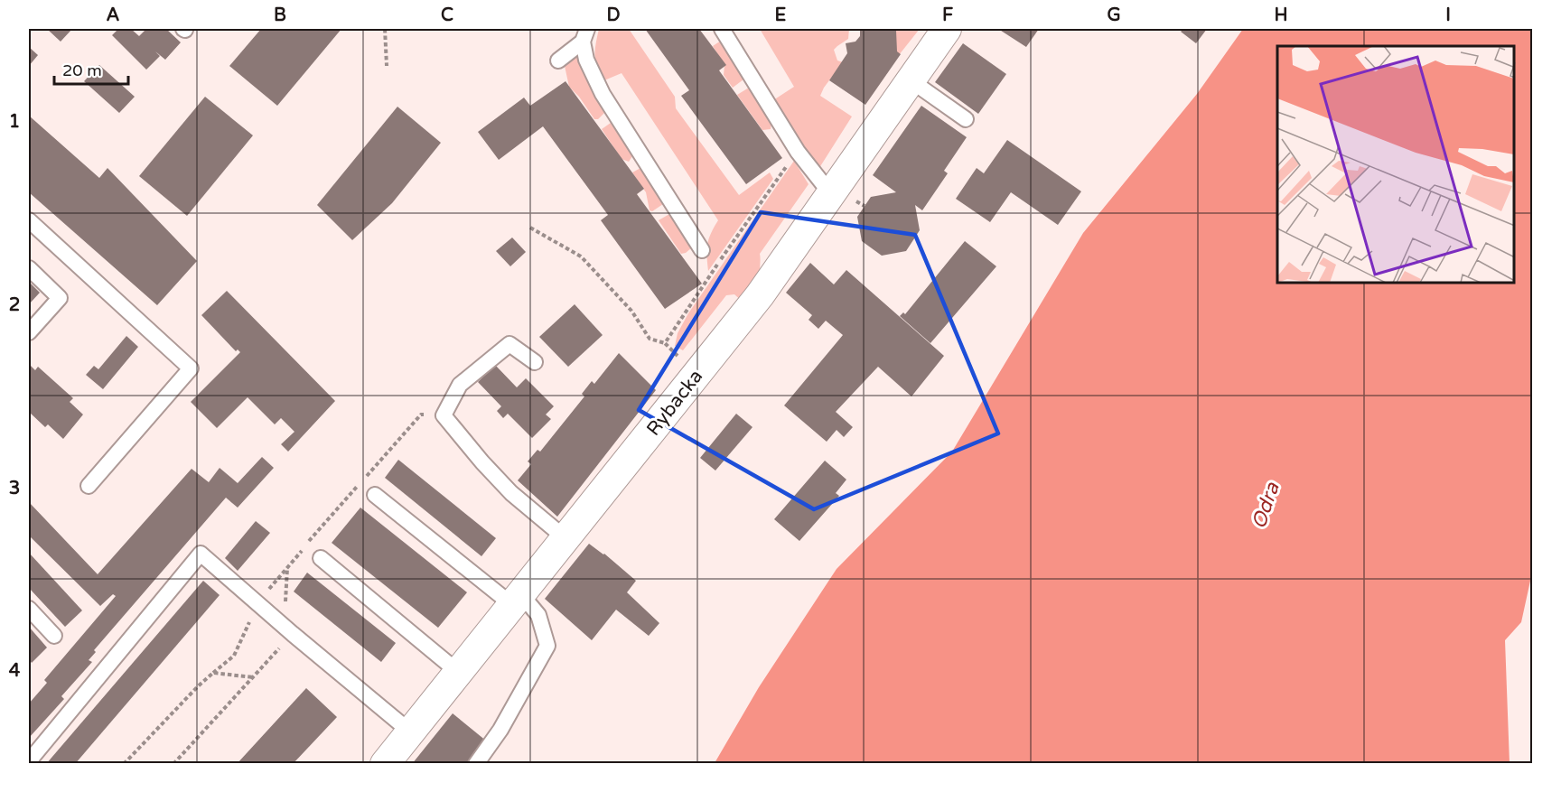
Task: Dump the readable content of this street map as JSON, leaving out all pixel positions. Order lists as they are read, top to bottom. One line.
{"streets":{"street":["Rybacka"]},"water":["Odra"],"scale_bar":"20 m","grid":{"columns":["A","B","C","D","E","F","G","H","I"],"rows":["1","2","3","4"]}}
